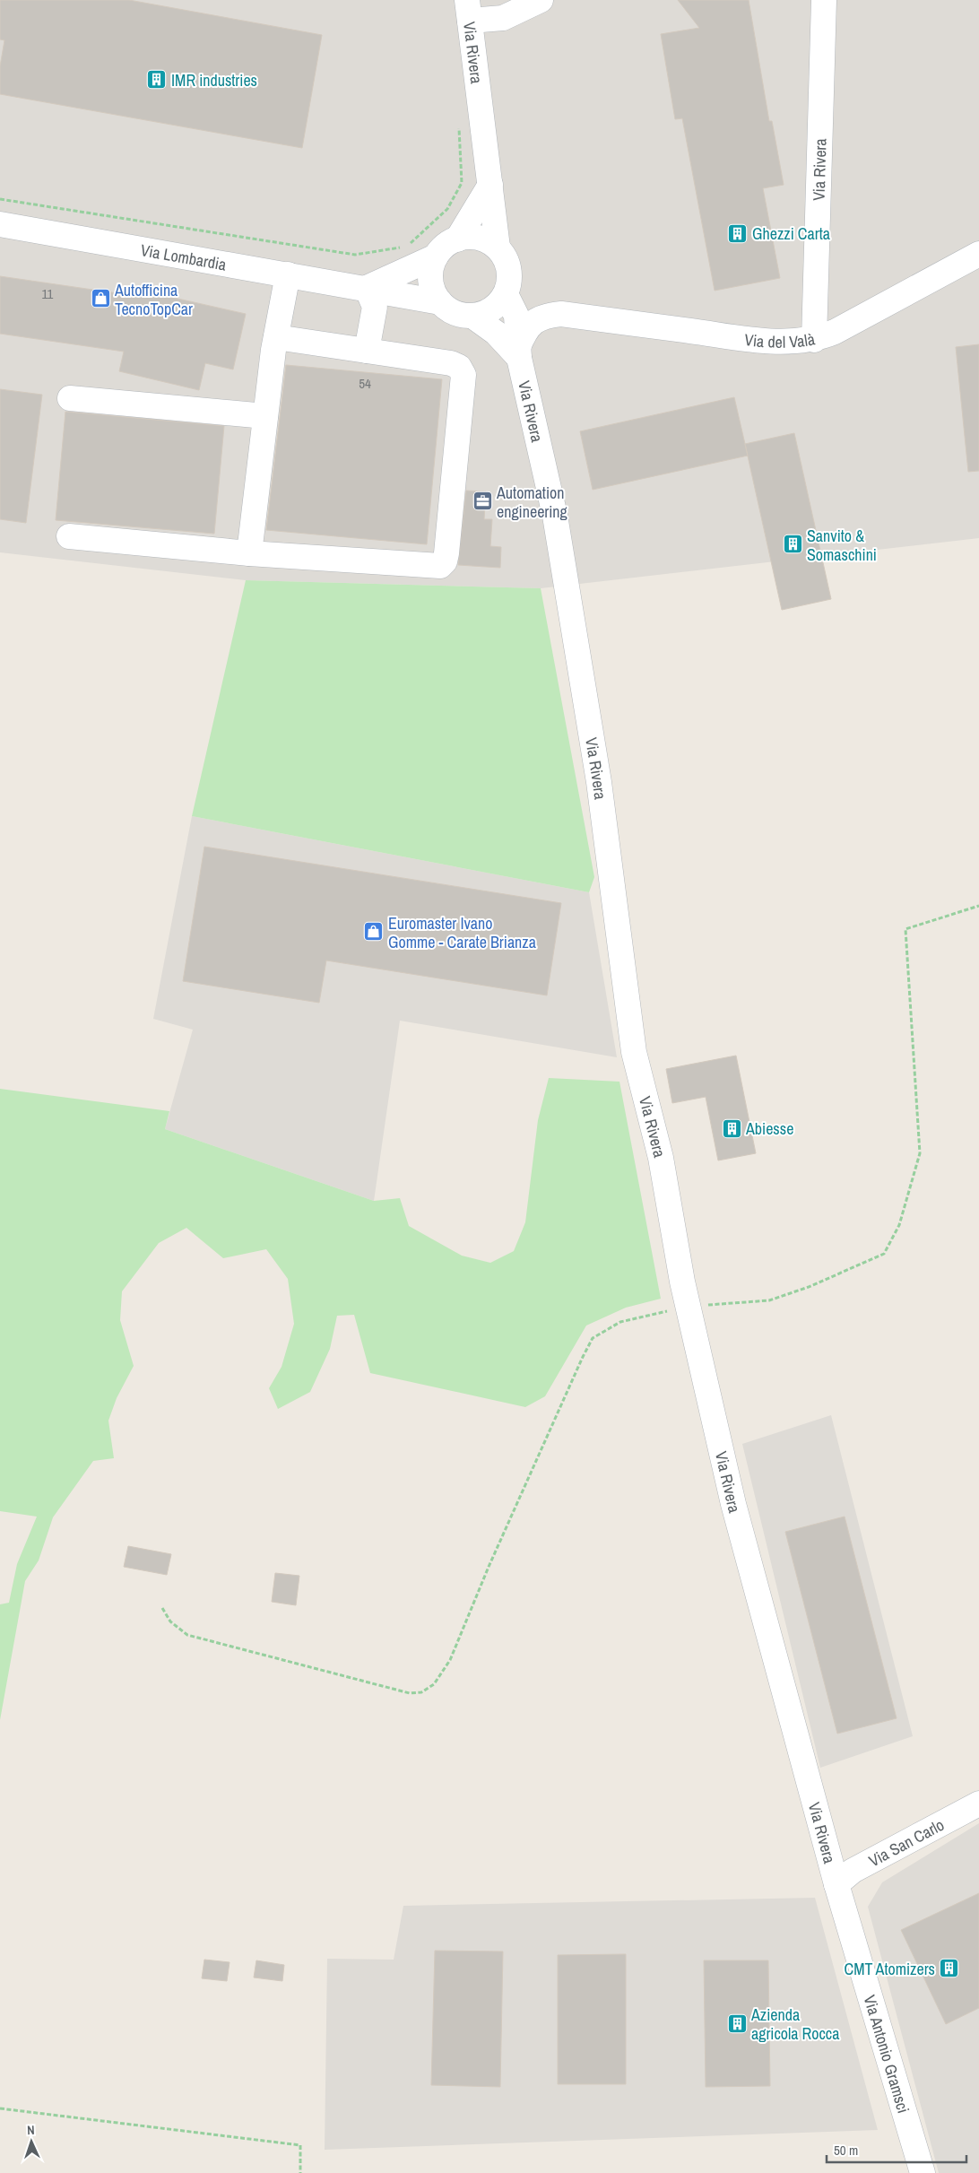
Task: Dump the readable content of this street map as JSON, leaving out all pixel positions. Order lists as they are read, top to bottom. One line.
{"streets":{"street":["Via Rivera","Via Lombardia","Via del Valà","Via San Carlo","Via Antonio Gramsci"]},"crossings":[["Via Rivera","Via Lombardia"],["Via Rivera","Via del Valà"],["Via Rivera","Via San Carlo"],["Via Rivera","Via Antonio Gramsci"],["Via Lombardia","Via del Valà"],["Via San Carlo","Via Antonio Gramsci"]],"places":{"building":["IMR industries","Ghezzi Carta","Sanvito & Somaschini","Abiesse","CMT Atomizers","Azienda agricola Rocca"],"shop":["Autofficina TecnoTopCar","Euromaster Ivano Gomme - Carate Brianza"],"office":["Automation engineering"]},"house_numbers":["11","54"],"scale_bar":"50 m","north":"top"}
